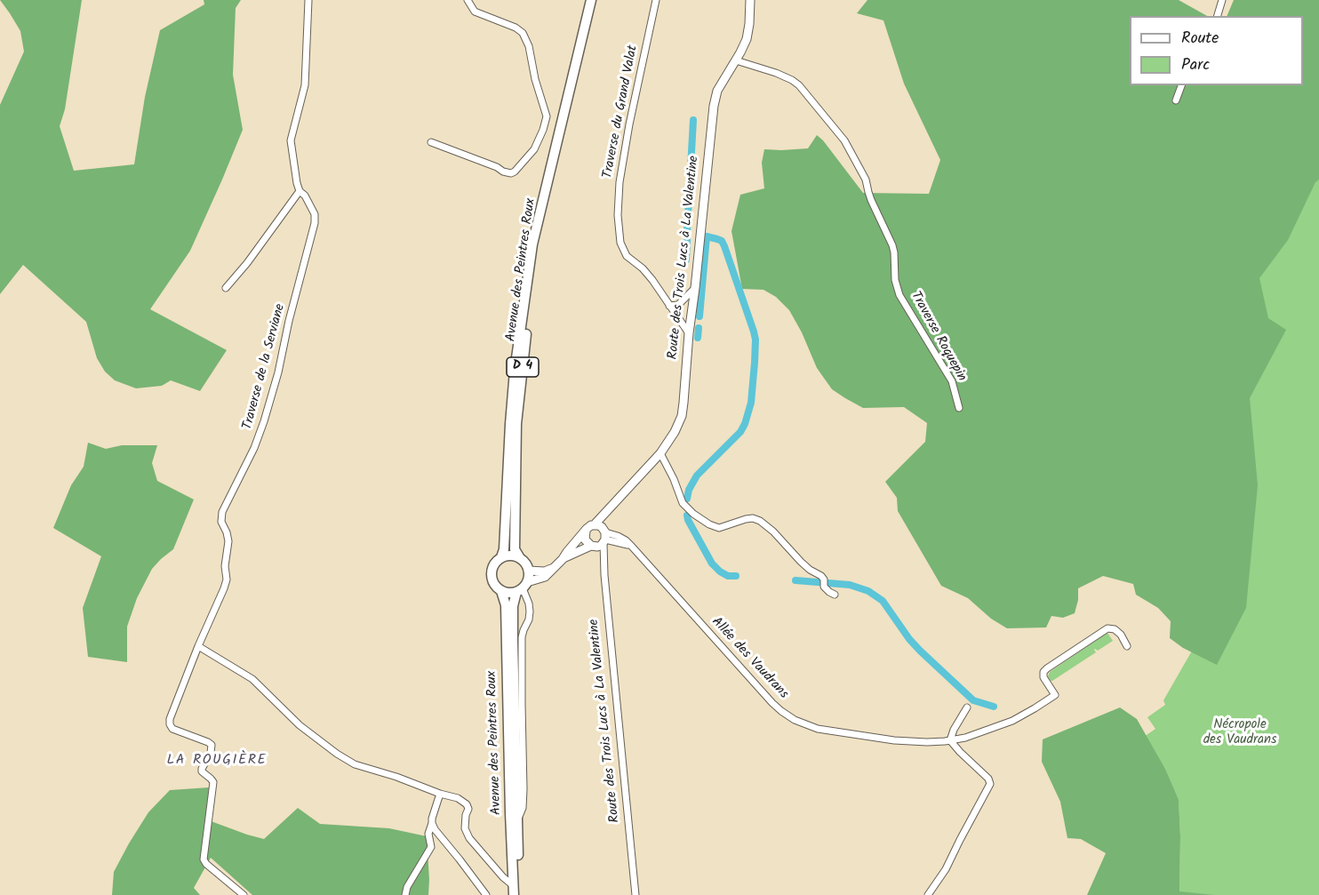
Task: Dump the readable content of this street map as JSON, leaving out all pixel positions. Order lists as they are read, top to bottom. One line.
{"streets":{"main road":["Avenue des Peintres Roux","D 4"],"street":["Traverse du Grand Valat","Route des Trois Lucs à La Valentine","Traverse Roquepin","Traverse de la Serviane","Allée des Vaudrans"]},"crossings":[["Traverse du Grand Valat","Route des Trois Lucs à La Valentine"],["Route des Trois Lucs à La Valentine","Traverse Roquepin"],["Route des Trois Lucs à La Valentine","Allée des Vaudrans"]],"districts":["LA ROUGIÈRE"],"parks":["Nécropole des Vaudrans"],"legend":["Route","Parc"]}
